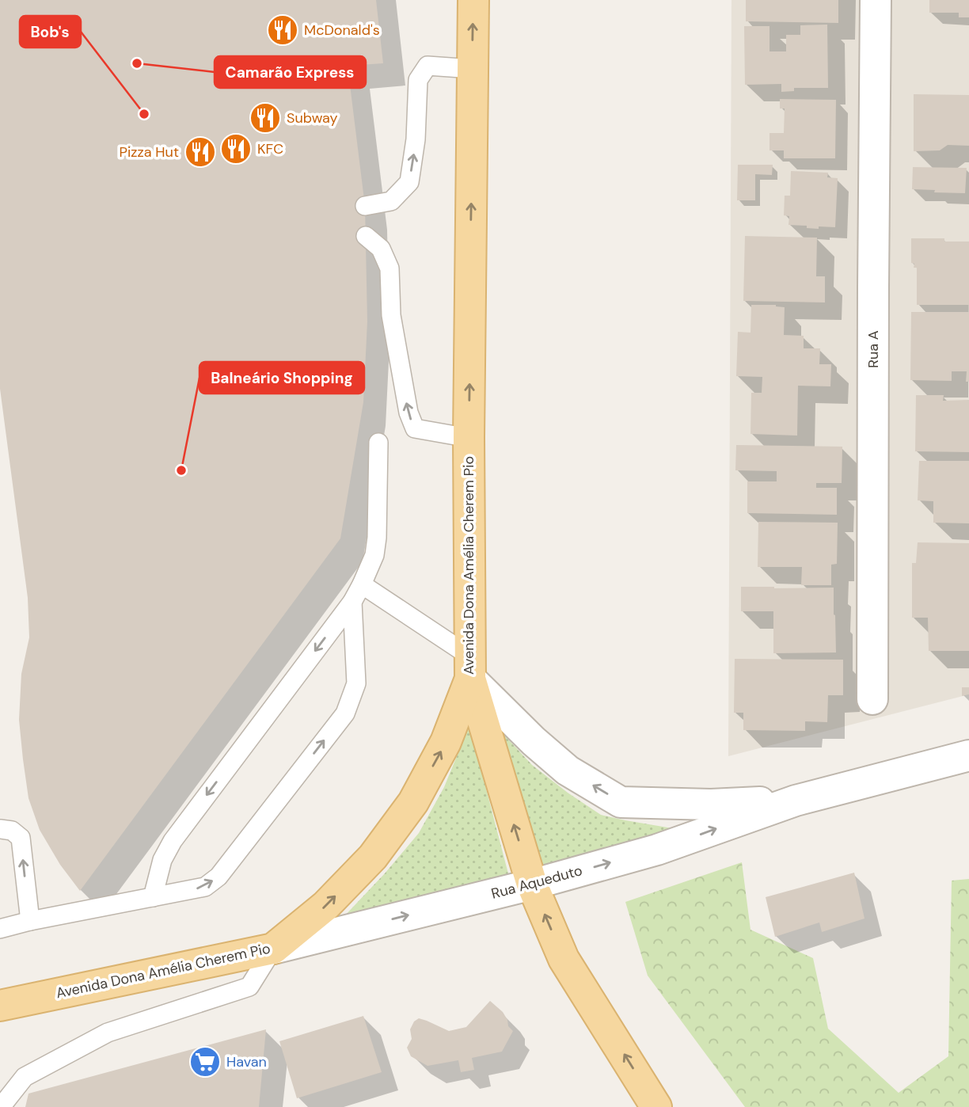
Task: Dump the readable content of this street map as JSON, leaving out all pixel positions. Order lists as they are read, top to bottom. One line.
{"streets":{"main road":["Avenida Dona Amélia Cherem Pio"],"street":["Rua A","Rua Aqueduto"]},"crossings":[["Avenida Dona Amélia Cherem Pio","Rua Aqueduto"]],"one_way":["Avenida Dona Amélia Cherem Pio"],"places":{"restaurant":["McDonald's","Subway","KFC","Pizza Hut"],"other":["Camarão Express","Bob's","Balneário Shopping"],"supermarket":["Havan"]}}
